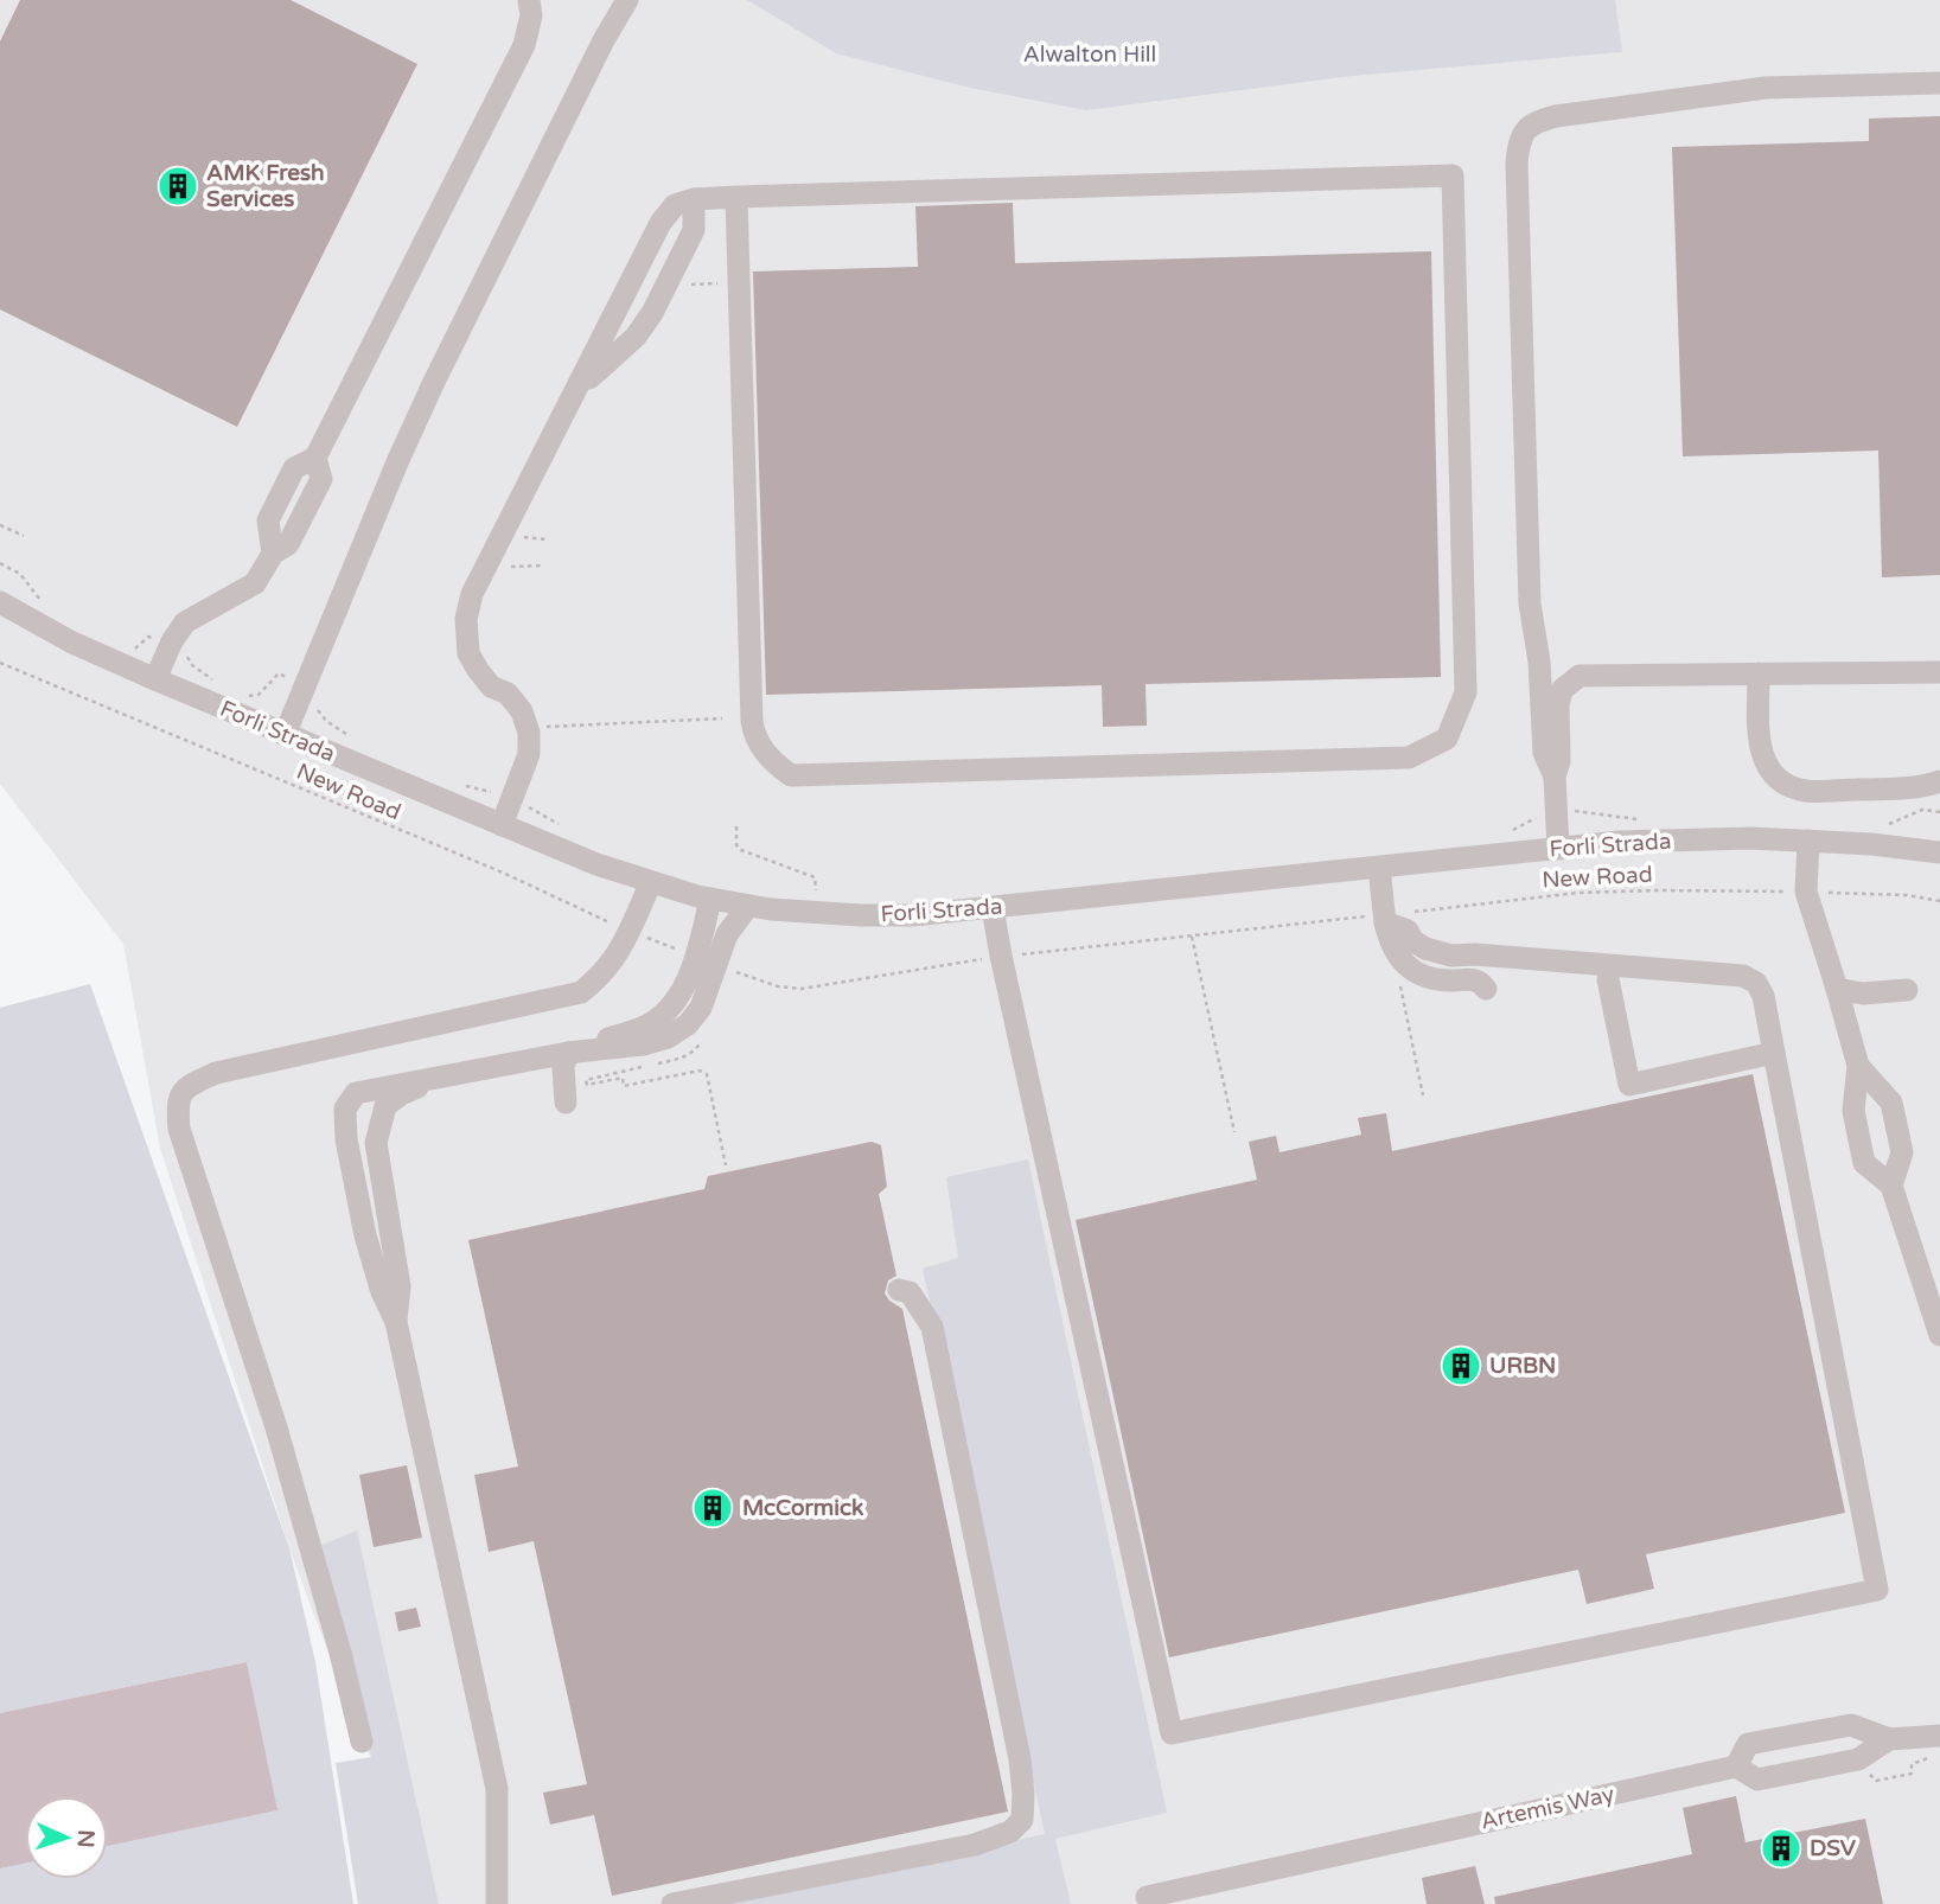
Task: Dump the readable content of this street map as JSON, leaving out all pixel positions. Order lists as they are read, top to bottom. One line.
{"streets":{"street":["Forli Strada","Artemis Way"],"path":["New Road"]},"parks":["Alwalton Hill"],"places":{"building":["AMK Fresh Services","URBN","McCormick","DSV"]},"north":"right"}
